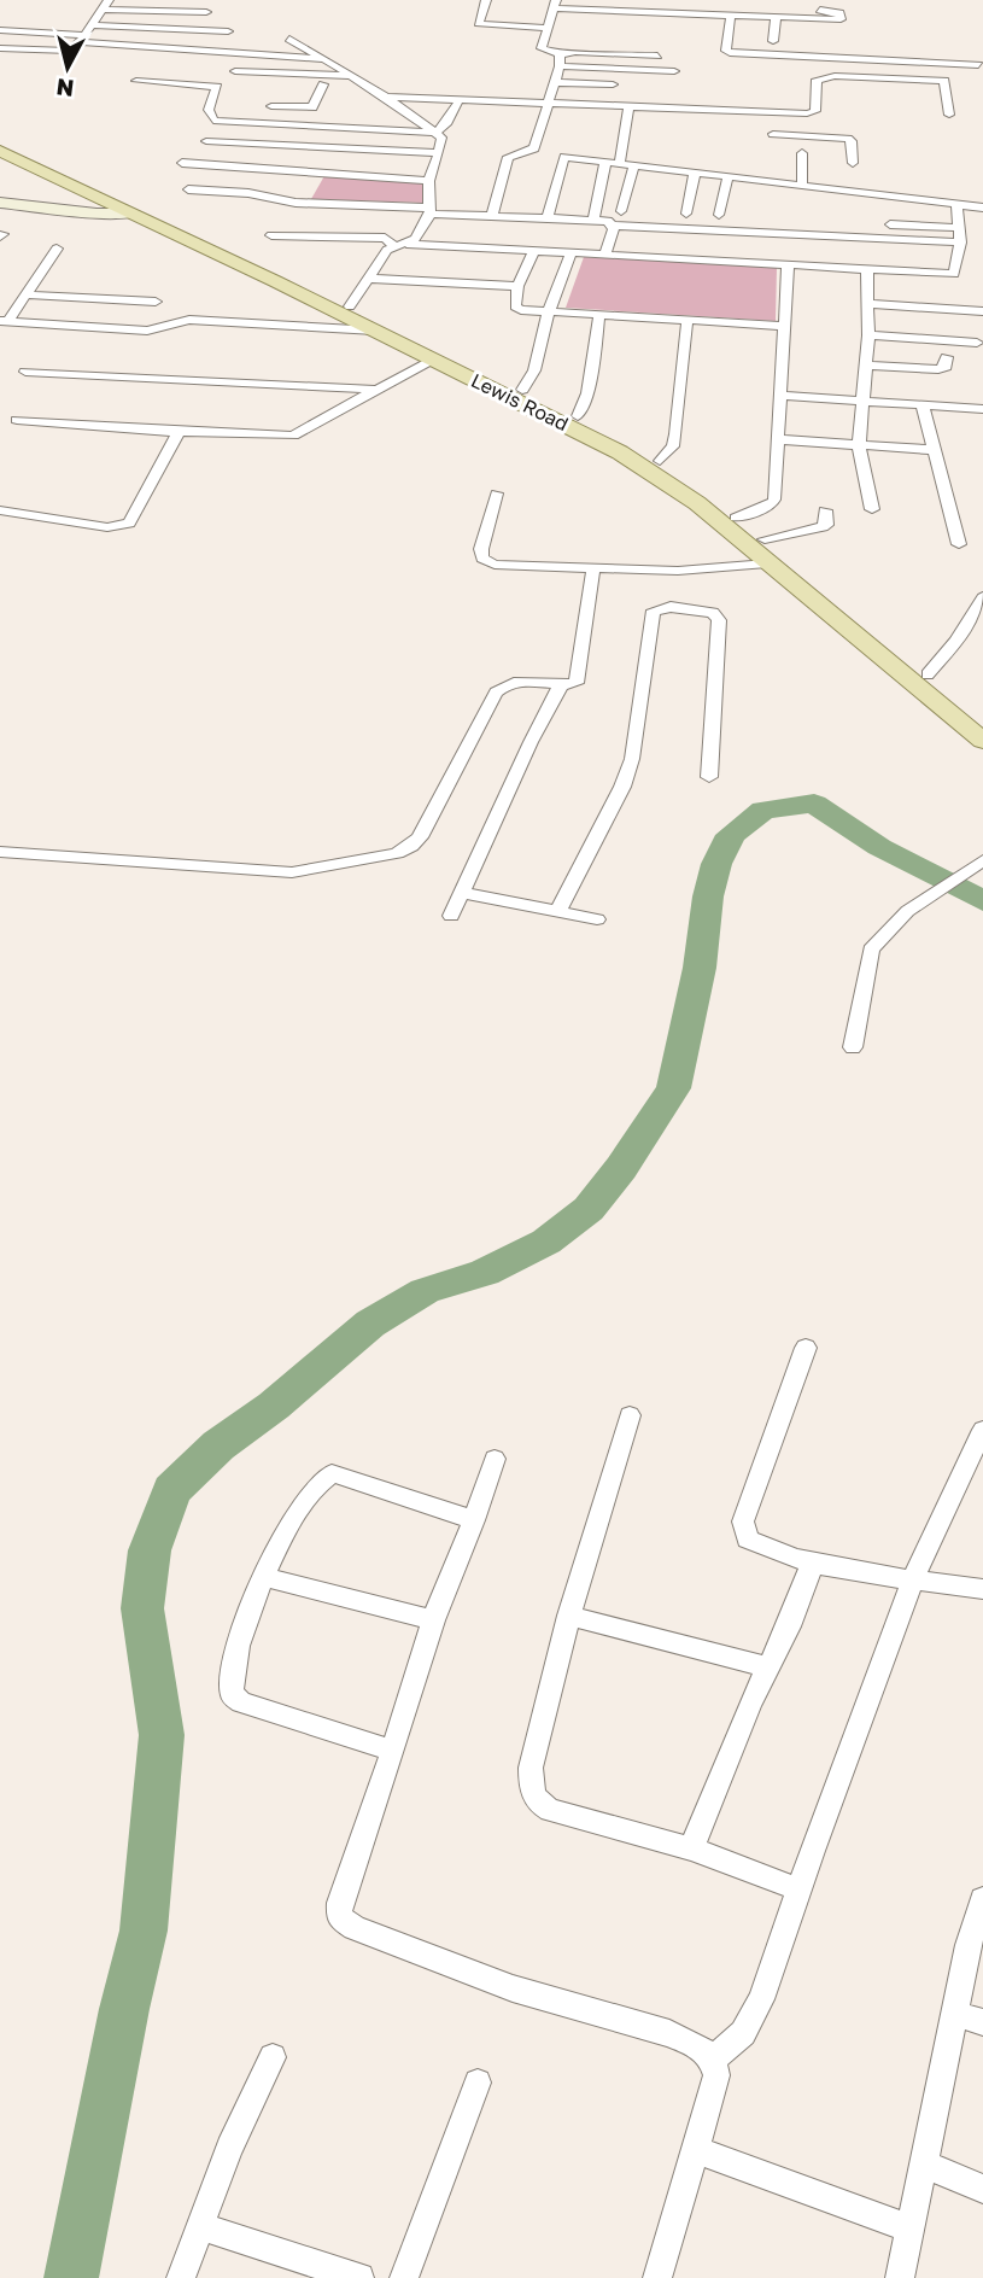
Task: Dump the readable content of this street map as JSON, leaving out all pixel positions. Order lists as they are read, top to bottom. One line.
{"streets":{"main road":["Lewis Road"]},"north":"bottom"}
